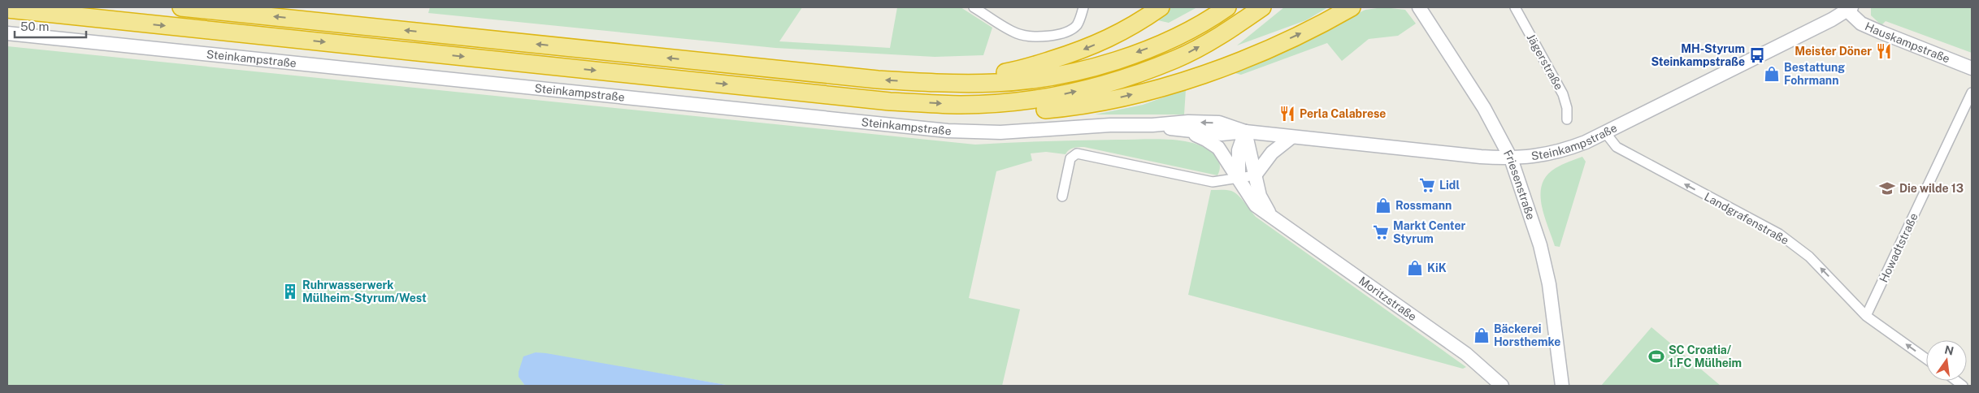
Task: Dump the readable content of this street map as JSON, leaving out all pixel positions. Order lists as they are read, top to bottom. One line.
{"streets":{"main road":["Hauskampstraße","Steinkampstraße","Friesenstraße","Moritzstraße"],"street":["Jägerstraße","Landgrafenstraße","Howadtstraße"]},"crossings":[["Hauskampstraße","Steinkampstraße"],["Steinkampstraße","Friesenstraße"],["Steinkampstraße","Landgrafenstraße"],["Steinkampstraße","Moritzstraße"],["Landgrafenstraße","Howadtstraße"]],"one_way":["Landgrafenstraße"],"places":{"restaurant":["Meister Döner","Perla Calabrese"],"bus stop":["MH-Styrum Steinkampstraße"],"shop":["Bestattung Fohrmann","Rossmann","KiK","Bäckerei Horsthemke"],"supermarket":["Lidl","Markt Center Styrum"],"school or university":["Die wilde 13"],"building":["Ruhrwasserwerk Mülheim-Styrum/West"],"sports":["SC Croatia/ 1.FC Mülheim"]},"scale_bar":"50 m","north":"top"}
